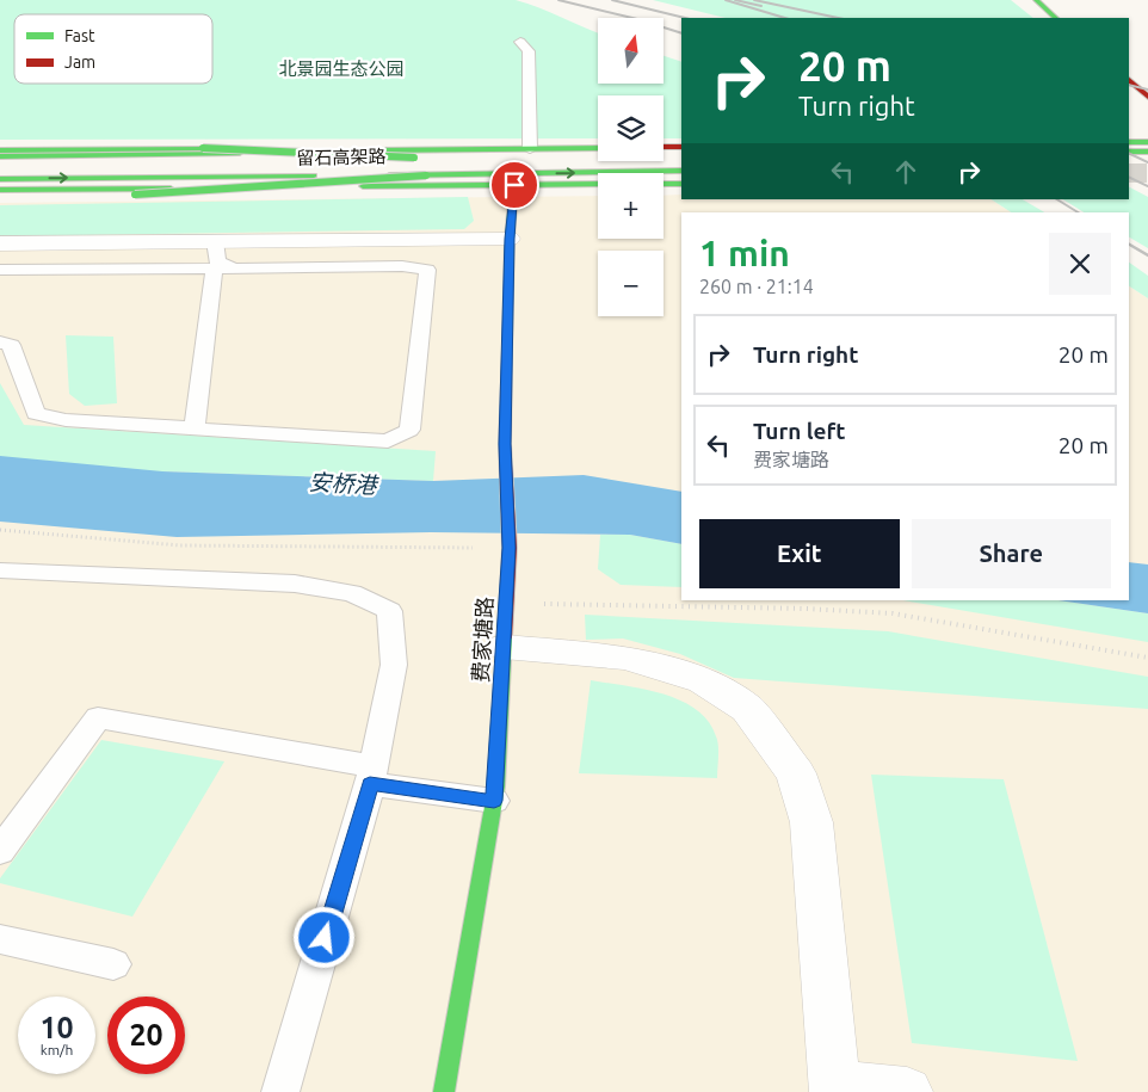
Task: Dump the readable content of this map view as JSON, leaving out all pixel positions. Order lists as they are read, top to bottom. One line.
{"streets":{"main road":["留石高架路","费家塘路"]},"water":["安桥港"],"parks":["北景园生态公园"],"legend":["Fast","Jam"],"north":"top","page":{"map_buttons":["+","−"],"turn":["20 m","Turn right"],"heading":["1 min","260 m · 21:14"],"list":[{"name":"Turn right","value":"20 m"},{"name":"Turn left","note":"费家塘路","value":"20 m"}],"buttons":["Exit","Share"],"speed":"10 km/h","limit":"20"}}
